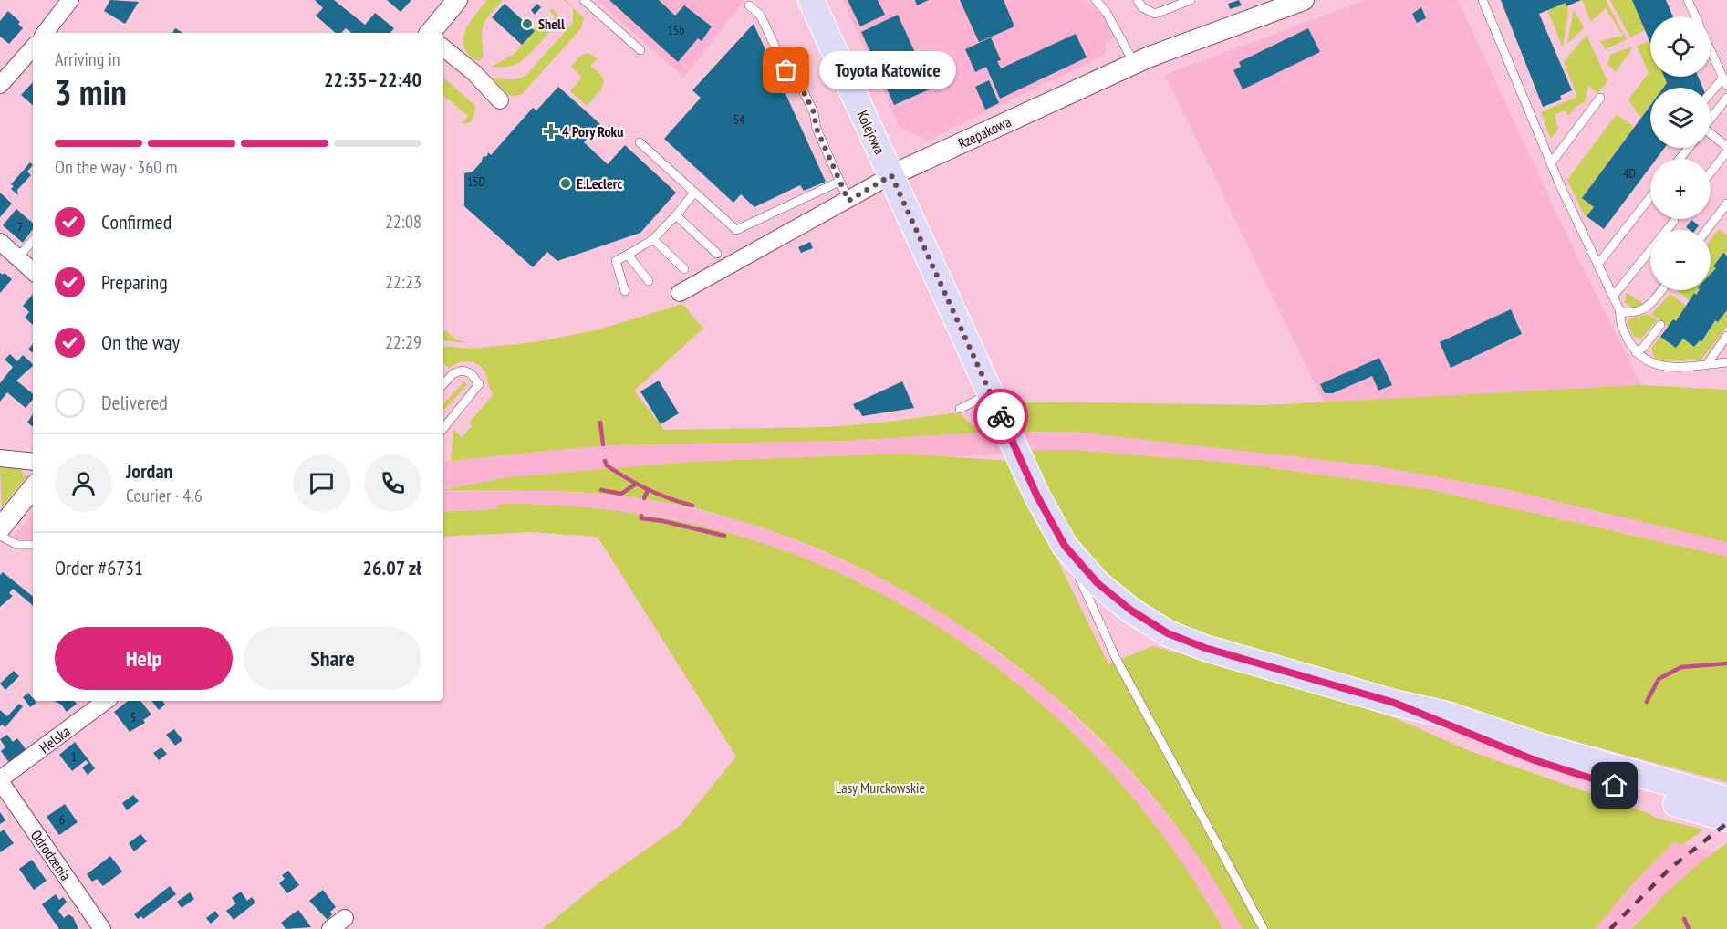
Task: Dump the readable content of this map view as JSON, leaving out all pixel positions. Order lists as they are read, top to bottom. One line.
{"streets":{"main road":["Kolejowa"],"street":["Rzepakowa","Helska","Odrodzenia"]},"crossings":[["Kolejowa","Rzepakowa"],["Helska","Odrodzenia"]],"parks":["Lasy Murckowskie"],"places":{"other":["Shell","Toyota Katowice","E.Leclerc"],"health":["4 Pory Roku"]},"house_numbers":["15b","54","4D","15D","7","5","1","6"],"page":{"map_buttons":["+","−"],"heading":["3 min","Arriving in","22:35–22:40"],"panel":["Jordan","Courier · 4.6","Order #6731","26.07 zł"],"bubble":"Toyota Katowice","bar":"On the way · 360 m","list":[["Confirmed","22:08"],["Preparing","22:23"],["On the way","22:29"],"Delivered"],"buttons":["Help","Share"]}}
